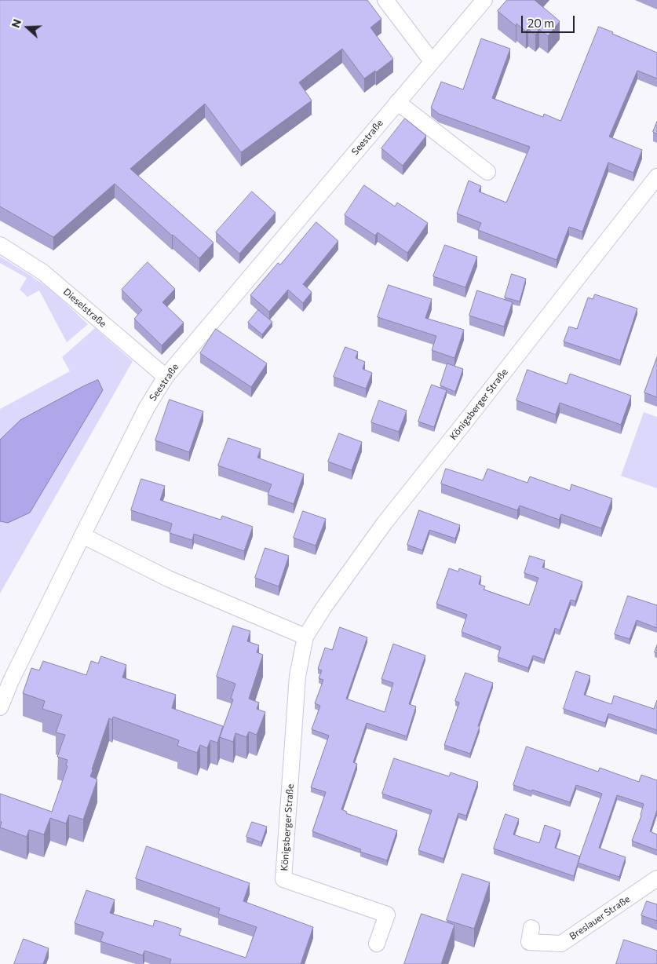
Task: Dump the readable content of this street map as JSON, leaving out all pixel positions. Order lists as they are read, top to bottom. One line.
{"streets":{"street":["Seestraße","Dieselstraße","Königsberger Straße","Breslauer Straße"]},"crossings":[["Seestraße","Dieselstraße"]],"scale_bar":"20 m","north":"left"}
